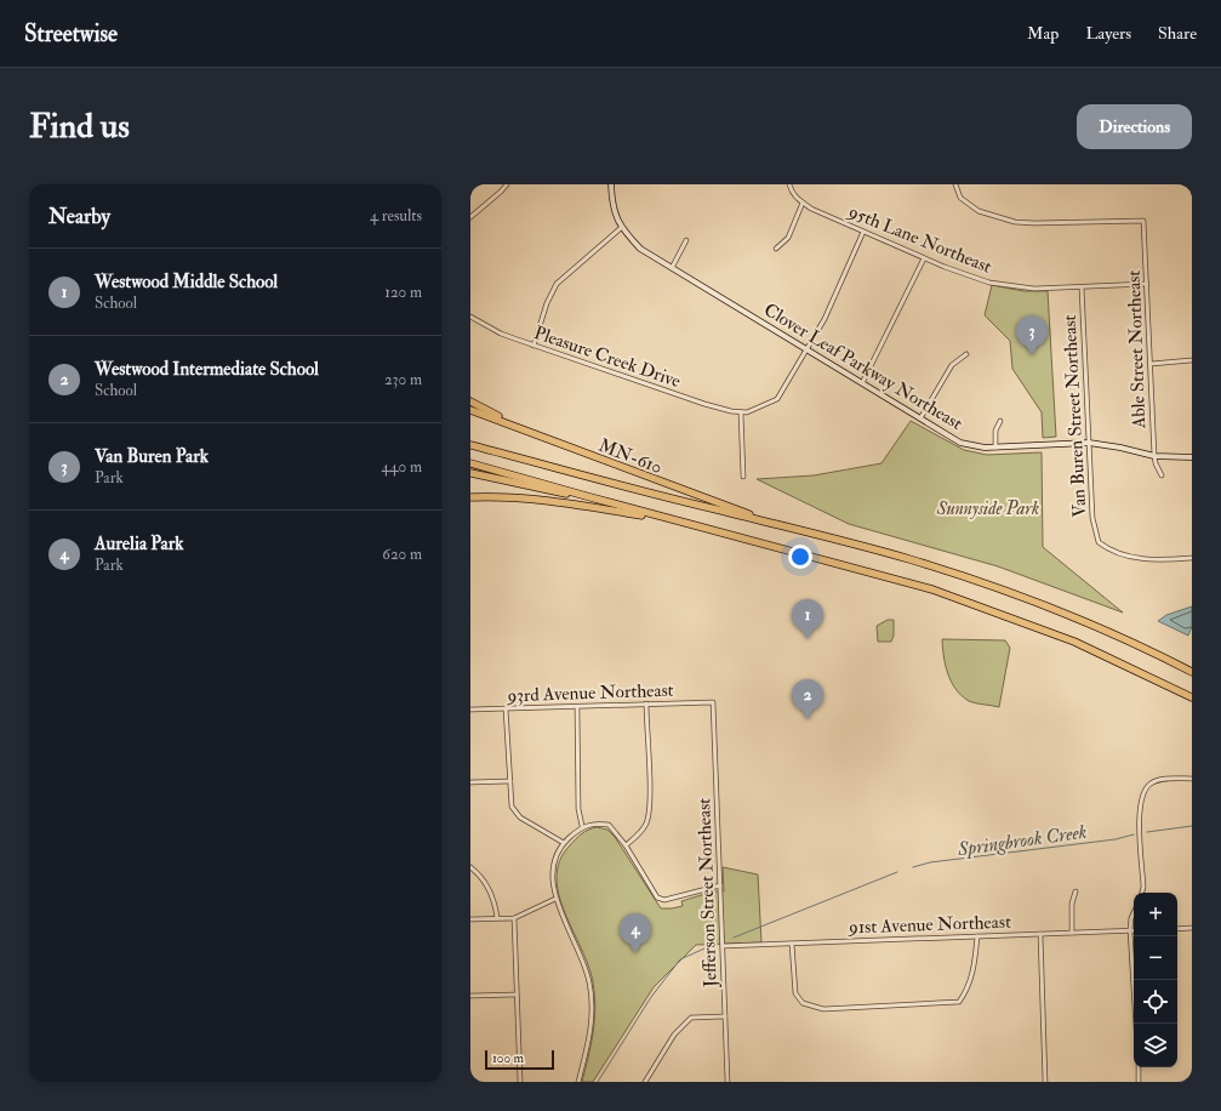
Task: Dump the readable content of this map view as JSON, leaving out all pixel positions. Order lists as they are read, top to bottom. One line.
{"streets":{"highway":["MN-610"],"street":["95th Lane Northeast","Able Street Northeast","Pleasure Creek Drive","Clover Leaf Parkway Northeast","Van Buren Street Northeast","93rd Avenue Northeast","Jefferson Street Northeast","91st Avenue Northeast"]},"crossings":[["95th Lane Northeast","Able Street Northeast"],["95th Lane Northeast","Van Buren Street Northeast"],["Able Street Northeast","Clover Leaf Parkway Northeast"],["Clover Leaf Parkway Northeast","Van Buren Street Northeast"],["93rd Avenue Northeast","Jefferson Street Northeast"],["Jefferson Street Northeast","91st Avenue Northeast"]],"water":["Springbrook Creek"],"parks":["Sunnyside Park"],"scale_bar":"100 m","page":{"header":"Streetwise","nav":["Map","Layers","Share"],"buttons":"Directions","title":"Find us","heading":["Nearby","4 results"],"list":[{"mark":"1","name":"Westwood Middle School","note":"School","value":"120 m"},{"mark":"2","name":"Westwood Intermediate School","note":"School","value":"230 m"},{"mark":"3","name":"Van Buren Park","note":"Park","value":"440 m"},{"mark":"4","name":"Aurelia Park","note":"Park","value":"620 m"}],"pins":["3","1","2","4"],"map_buttons":["+","−"],"scale":"100 m"}}
